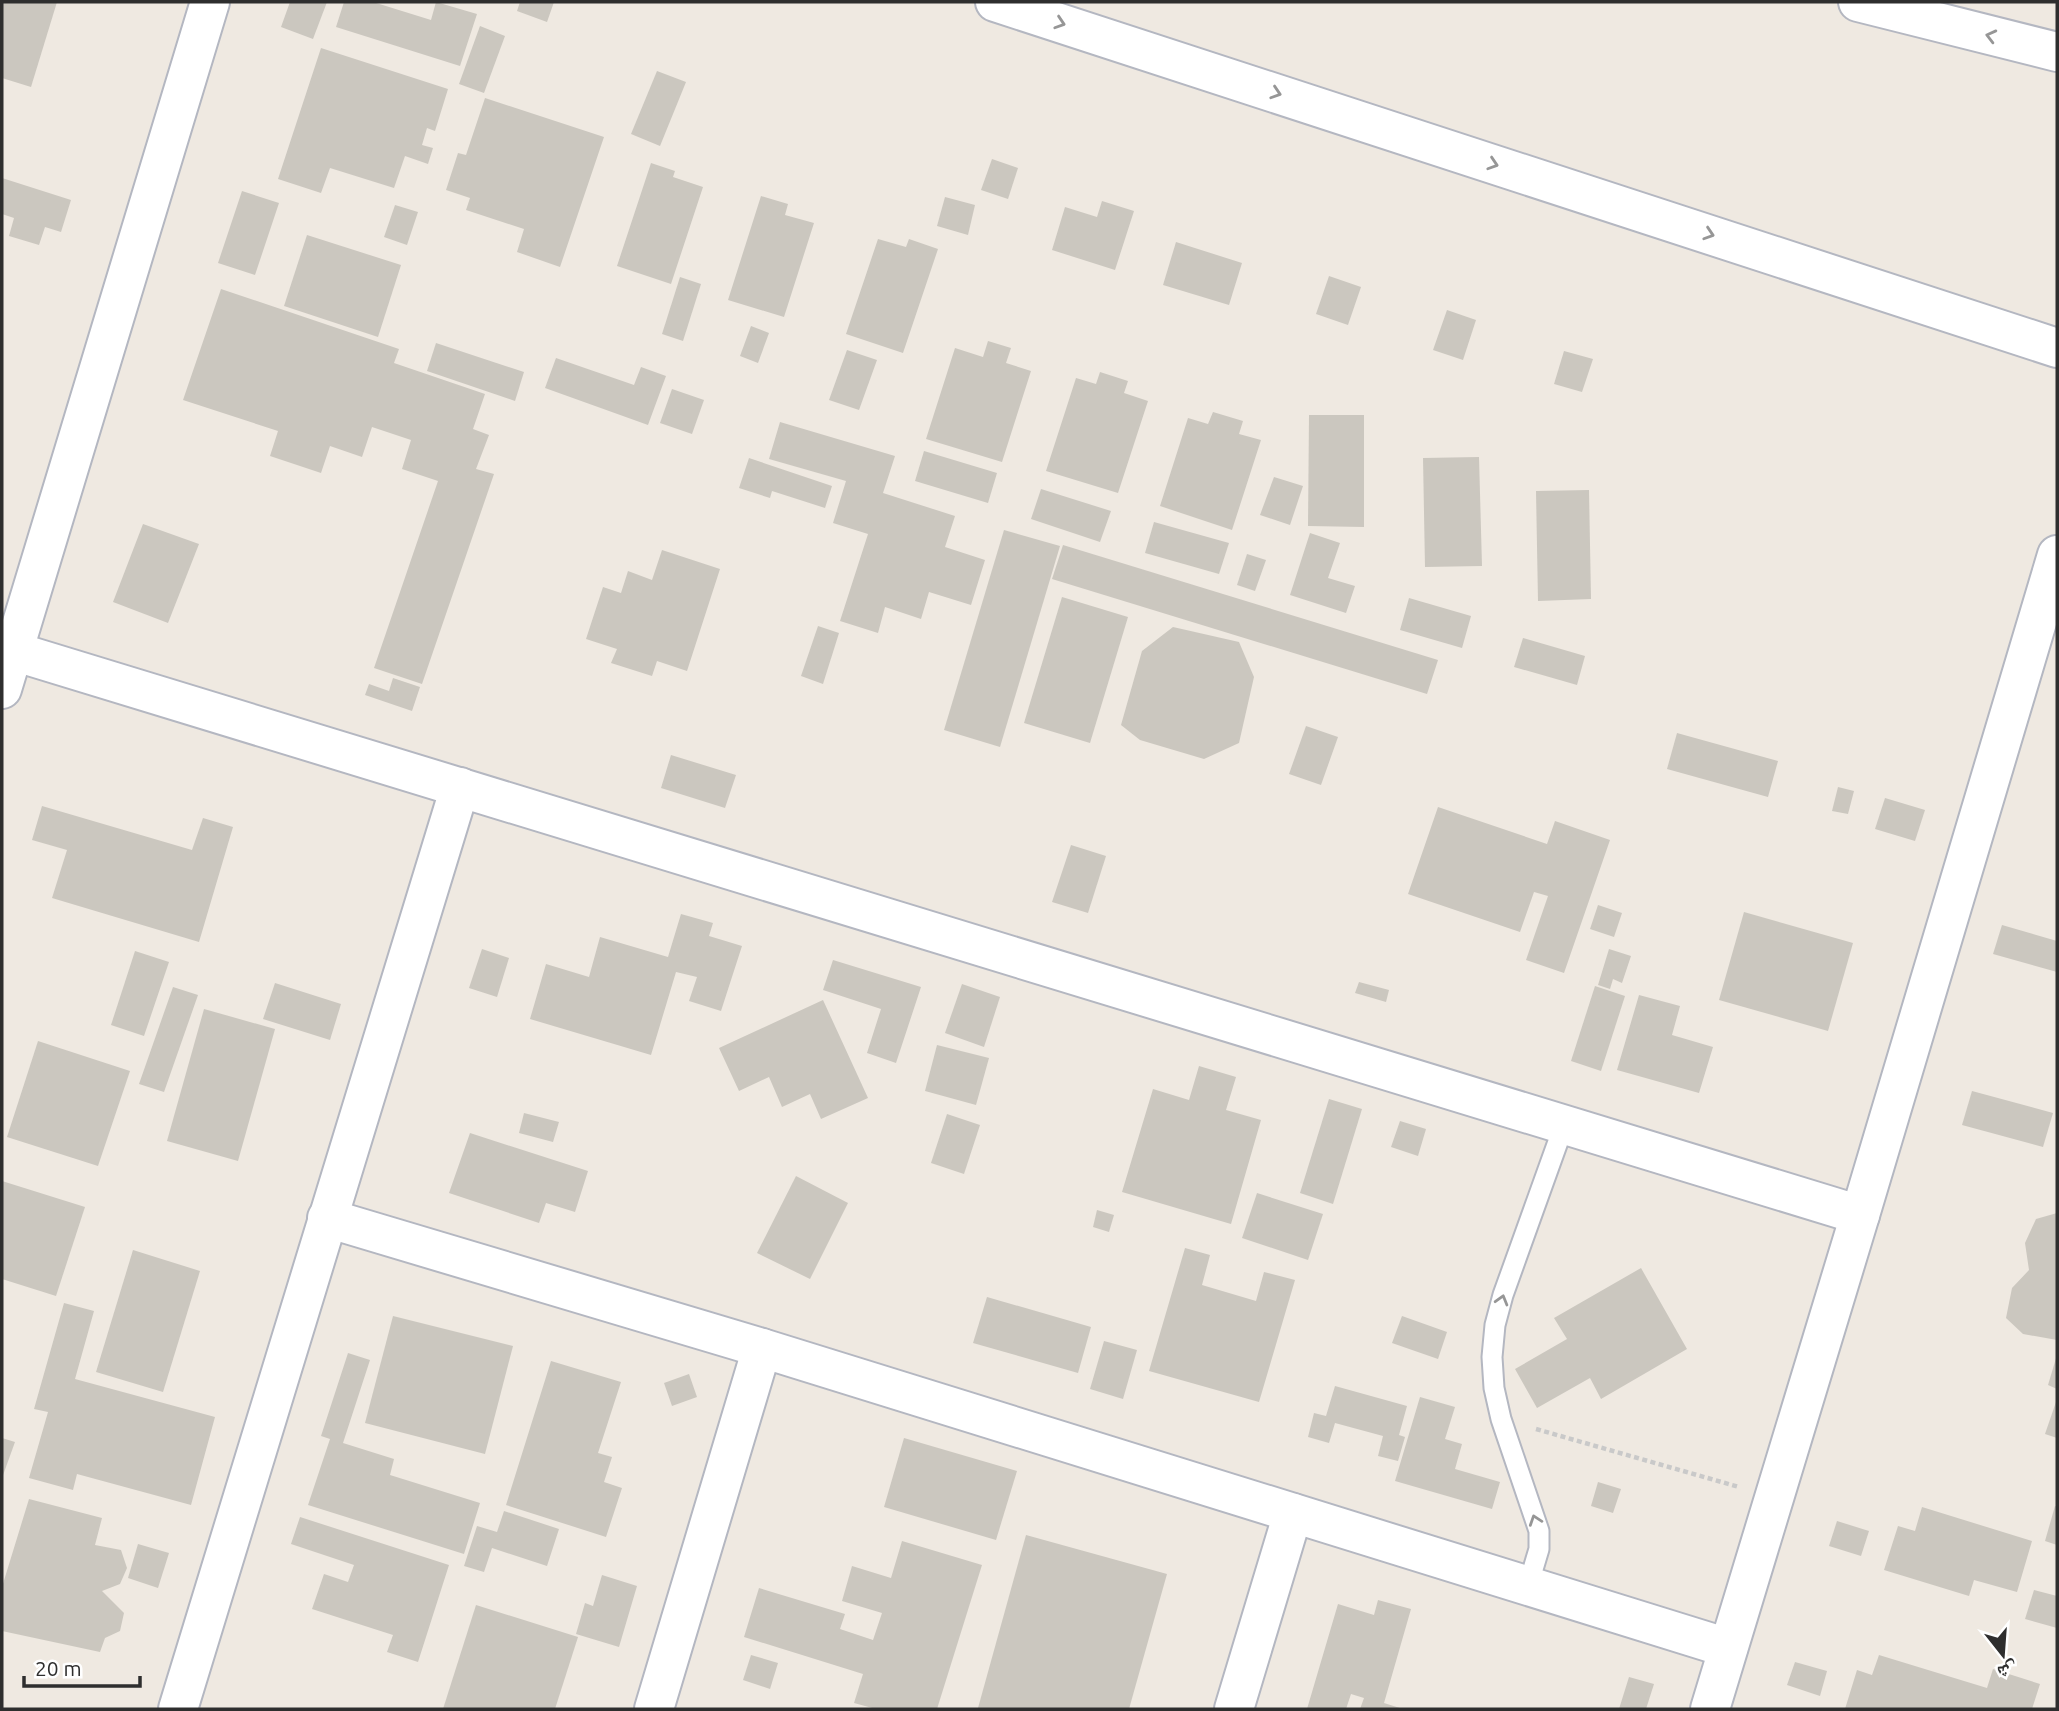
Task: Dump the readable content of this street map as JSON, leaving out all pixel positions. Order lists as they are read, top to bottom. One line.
{"scale_bar":"20 m","north":"bottom"}
